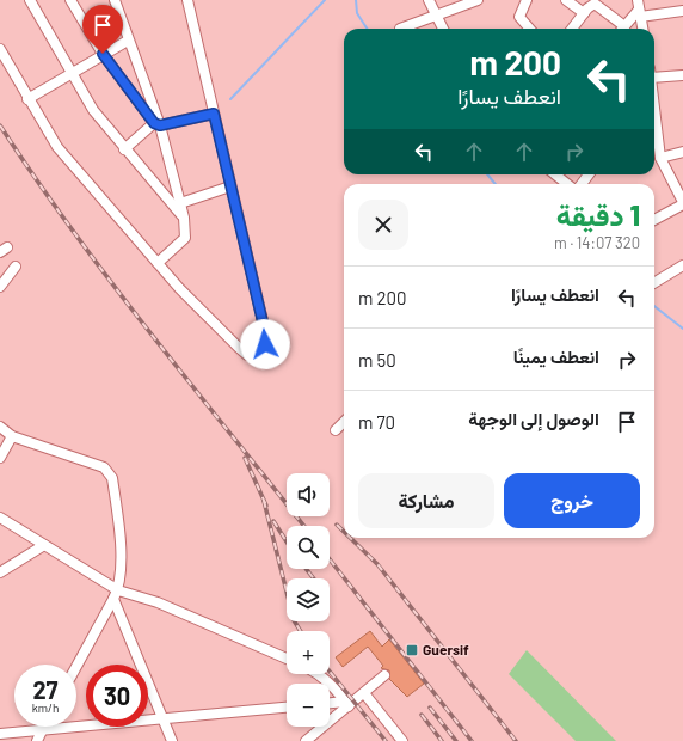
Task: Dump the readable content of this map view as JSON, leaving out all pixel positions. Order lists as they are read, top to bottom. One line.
{"places":{"transit":["Guersif"]},"page":{"turn":["200 m","انعطف يسارًا"],"heading":["1 دقيقة","320 m · 14:07"],"list":[{"name":"انعطف يسارًا","value":"200 m"},{"name":"انعطف يمينًا","value":"50 m"},{"name":"الوصول إلى الوجهة","value":"70 m"}],"buttons":["خروج","مشاركة"],"map_buttons":["+","−"],"speed":"27 km/h","limit":"30"}}
